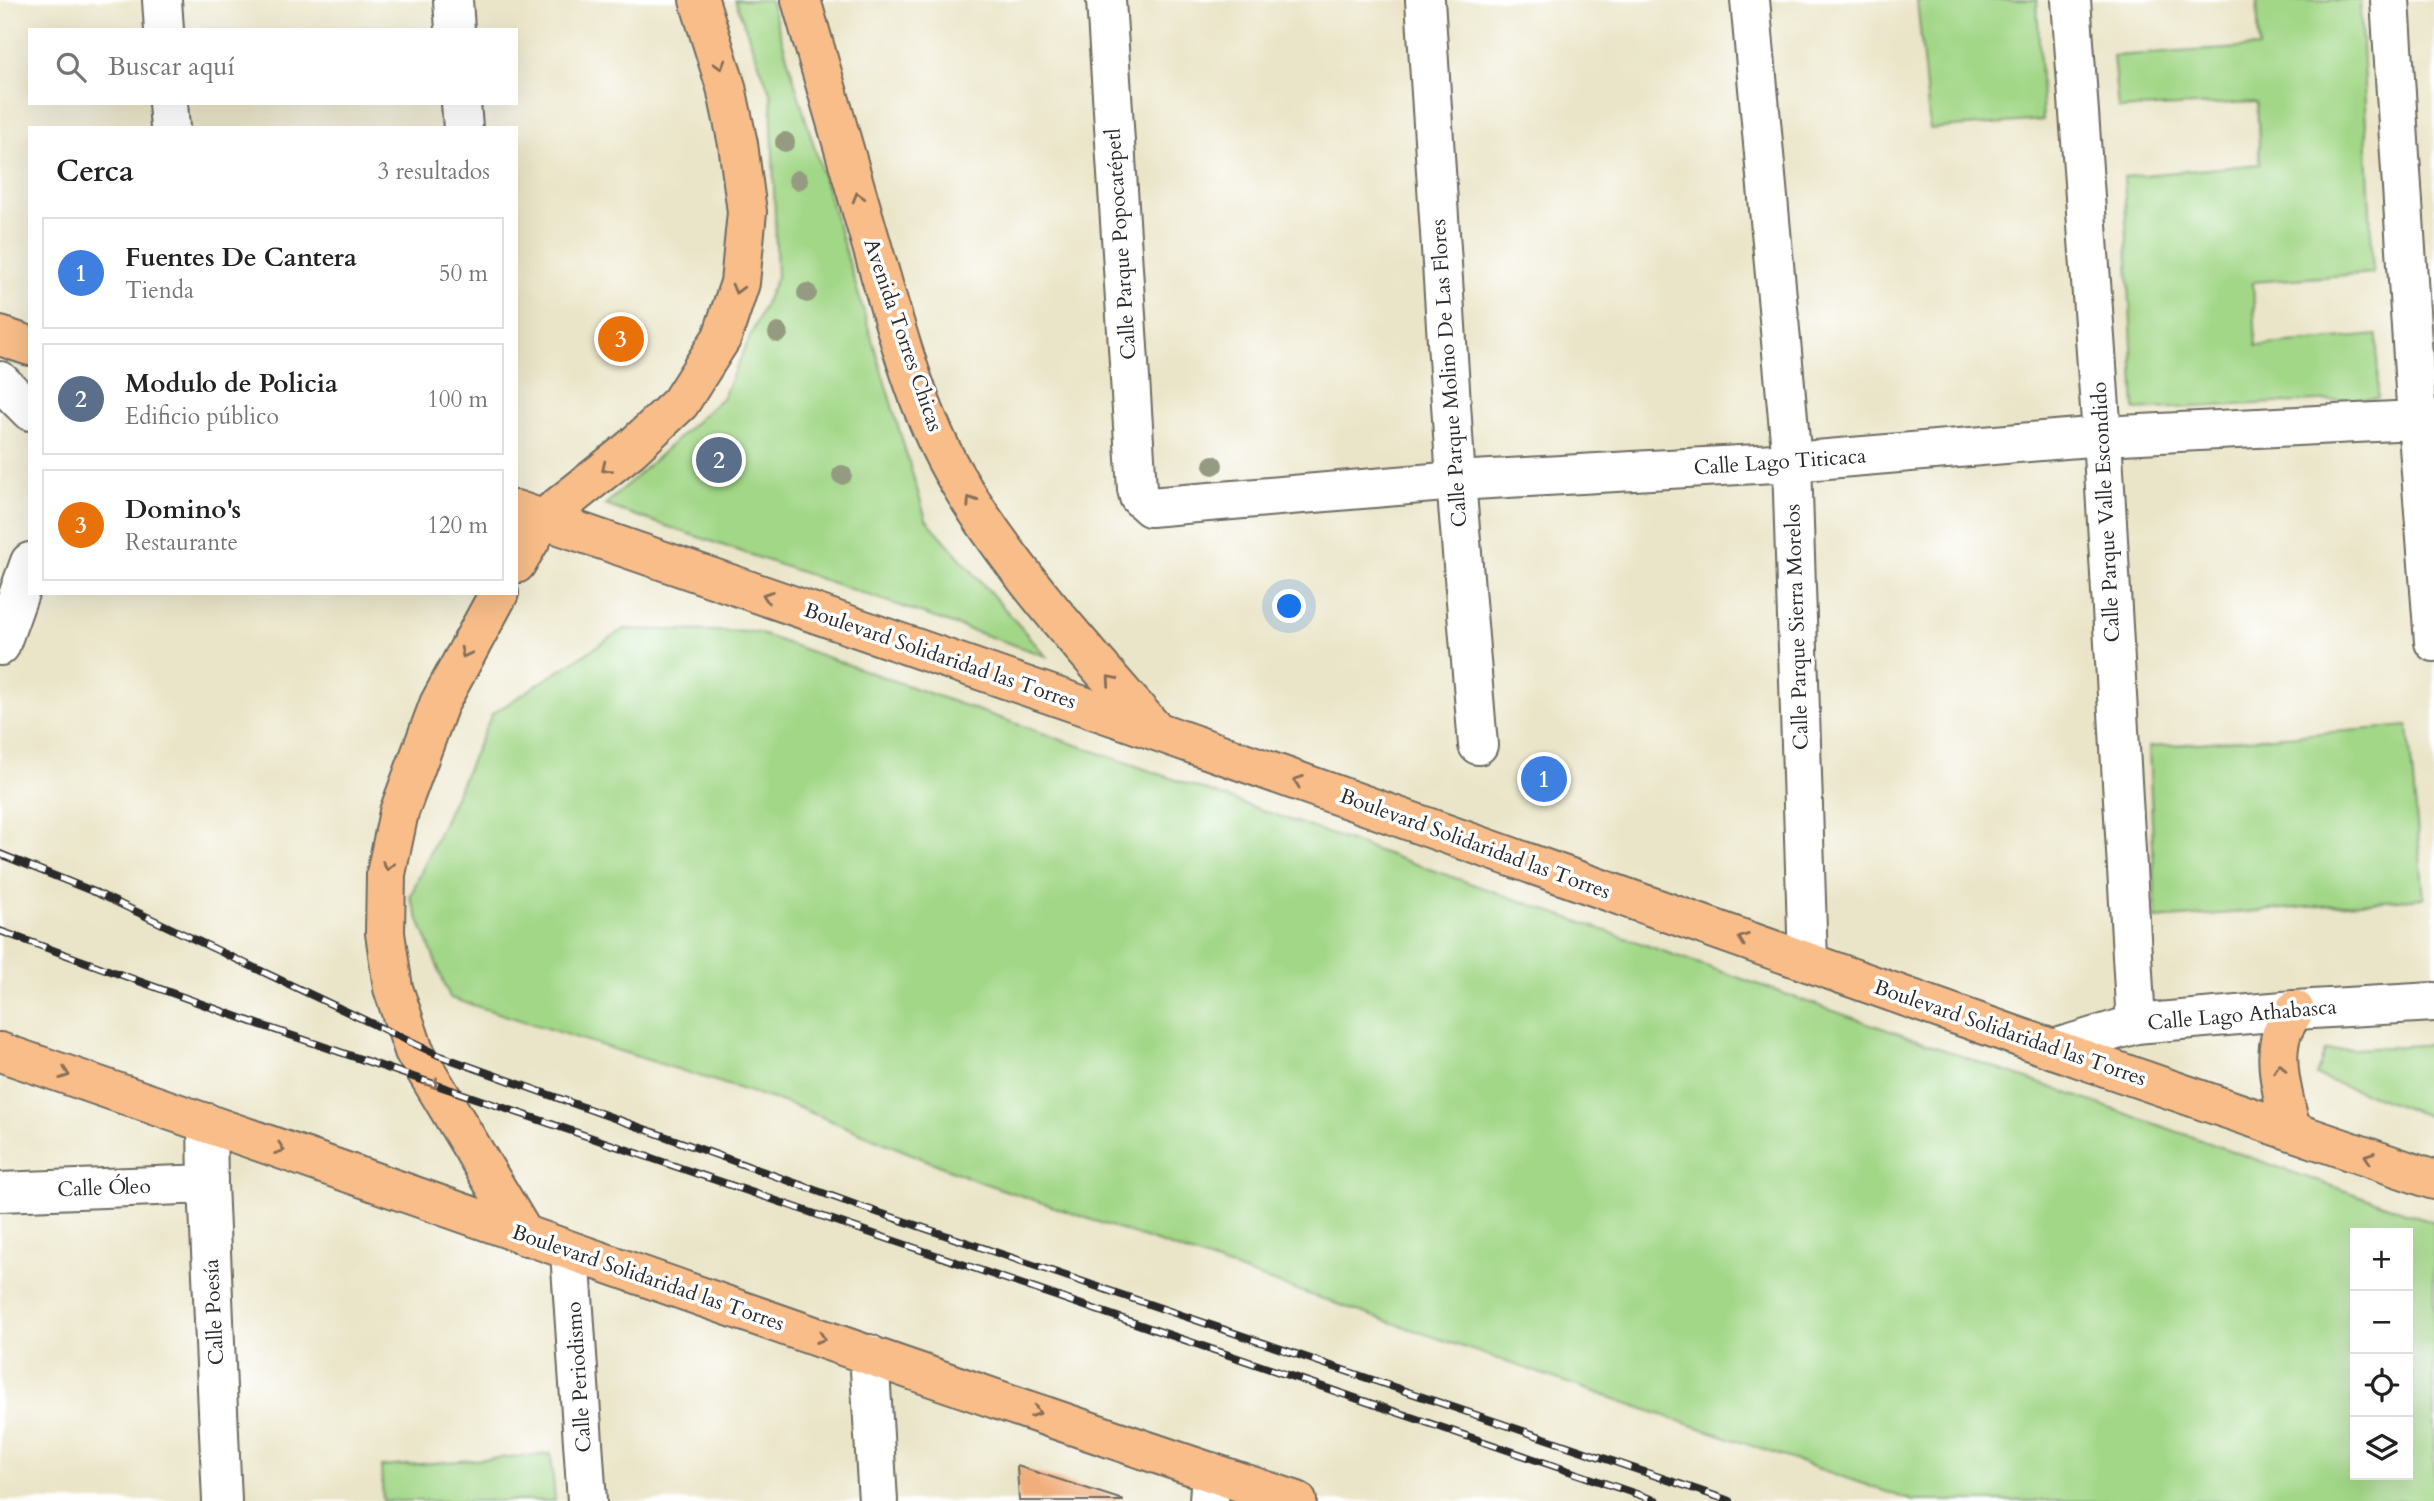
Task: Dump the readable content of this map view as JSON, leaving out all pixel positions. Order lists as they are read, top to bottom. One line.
{"streets":{"main road":["Avenida Torres Chicas","Boulevard Solidaridad las Torres"],"street":["Calle Parque Popocatépetl","Calle Parque Molino De Las Flores","Calle Lago Titicaca","Calle Parque Valle Escondido","Calle Parque Sierra Morelos","Calle Lago Athabasca","Calle Óleo","Calle Poesía","Calle Periodismo"]},"crossings":[["Calle Parque Popocatépetl","Calle Lago Titicaca"],["Avenida Torres Chicas","Boulevard Solidaridad las Torres"],["Calle Parque Molino De Las Flores","Calle Lago Titicaca"],["Calle Lago Titicaca","Calle Parque Valle Escondido"],["Calle Lago Titicaca","Calle Parque Sierra Morelos"],["Calle Parque Valle Escondido","Calle Lago Athabasca"],["Calle Parque Sierra Morelos","Boulevard Solidaridad las Torres"],["Boulevard Solidaridad las Torres","Calle Lago Athabasca"],["Boulevard Solidaridad las Torres","Calle Poesía"],["Boulevard Solidaridad las Torres","Calle Periodismo"],["Calle Óleo","Calle Poesía"]],"one_way":["Avenida Torres Chicas"],"page":{"search":"Buscar aquí","heading":["Cerca","3 resultados"],"list":[{"mark":"1","name":"Fuentes De Cantera","note":"Tienda","value":"50 m"},{"mark":"2","name":"Modulo de Policia","note":"Edificio público","value":"100 m"},{"mark":"3","name":"Domino's","note":"Restaurante","value":"120 m"}],"pins":["3","2","1"],"map_buttons":["+","−"]}}
